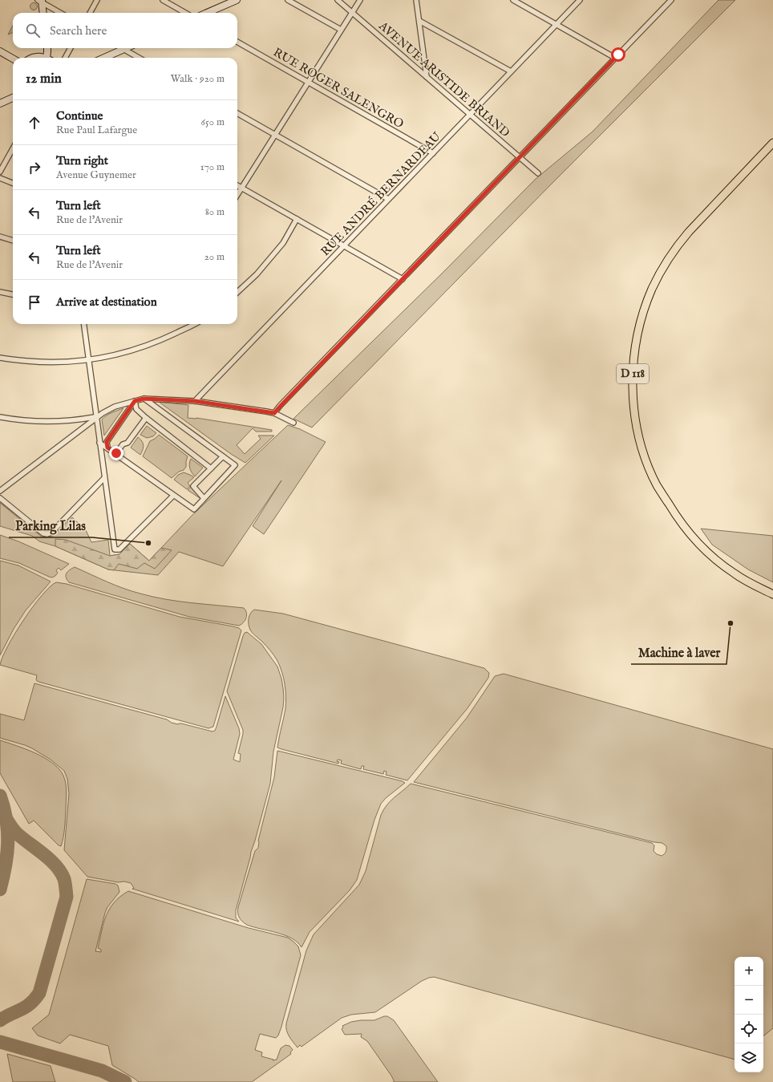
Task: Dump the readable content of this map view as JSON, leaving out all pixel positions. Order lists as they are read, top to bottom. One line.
{"streets":{"main road":["D 118"],"street":["AVENUE ARISTIDE BRIAND","RUE ROGER SALENGRO","RUE ANDRÉ BERNARDEAU"]},"crossings":[["AVENUE ARISTIDE BRIAND","RUE ANDRÉ BERNARDEAU"],["RUE ROGER SALENGRO","RUE ANDRÉ BERNARDEAU"]],"places":["Parking Lilas","Machine à laver"],"page":{"search":"Search here","heading":["12 min","Walk · 920 m"],"list":[["Continue","Rue Paul Lafargue","650 m"],["Turn right","Avenue Guynemer","170 m"],["Turn left","Rue de l'Avenir","80 m"],["Turn left","Rue de l'Avenir","20 m"],"Arrive at destination"],"map_buttons":["+","−"]}}
